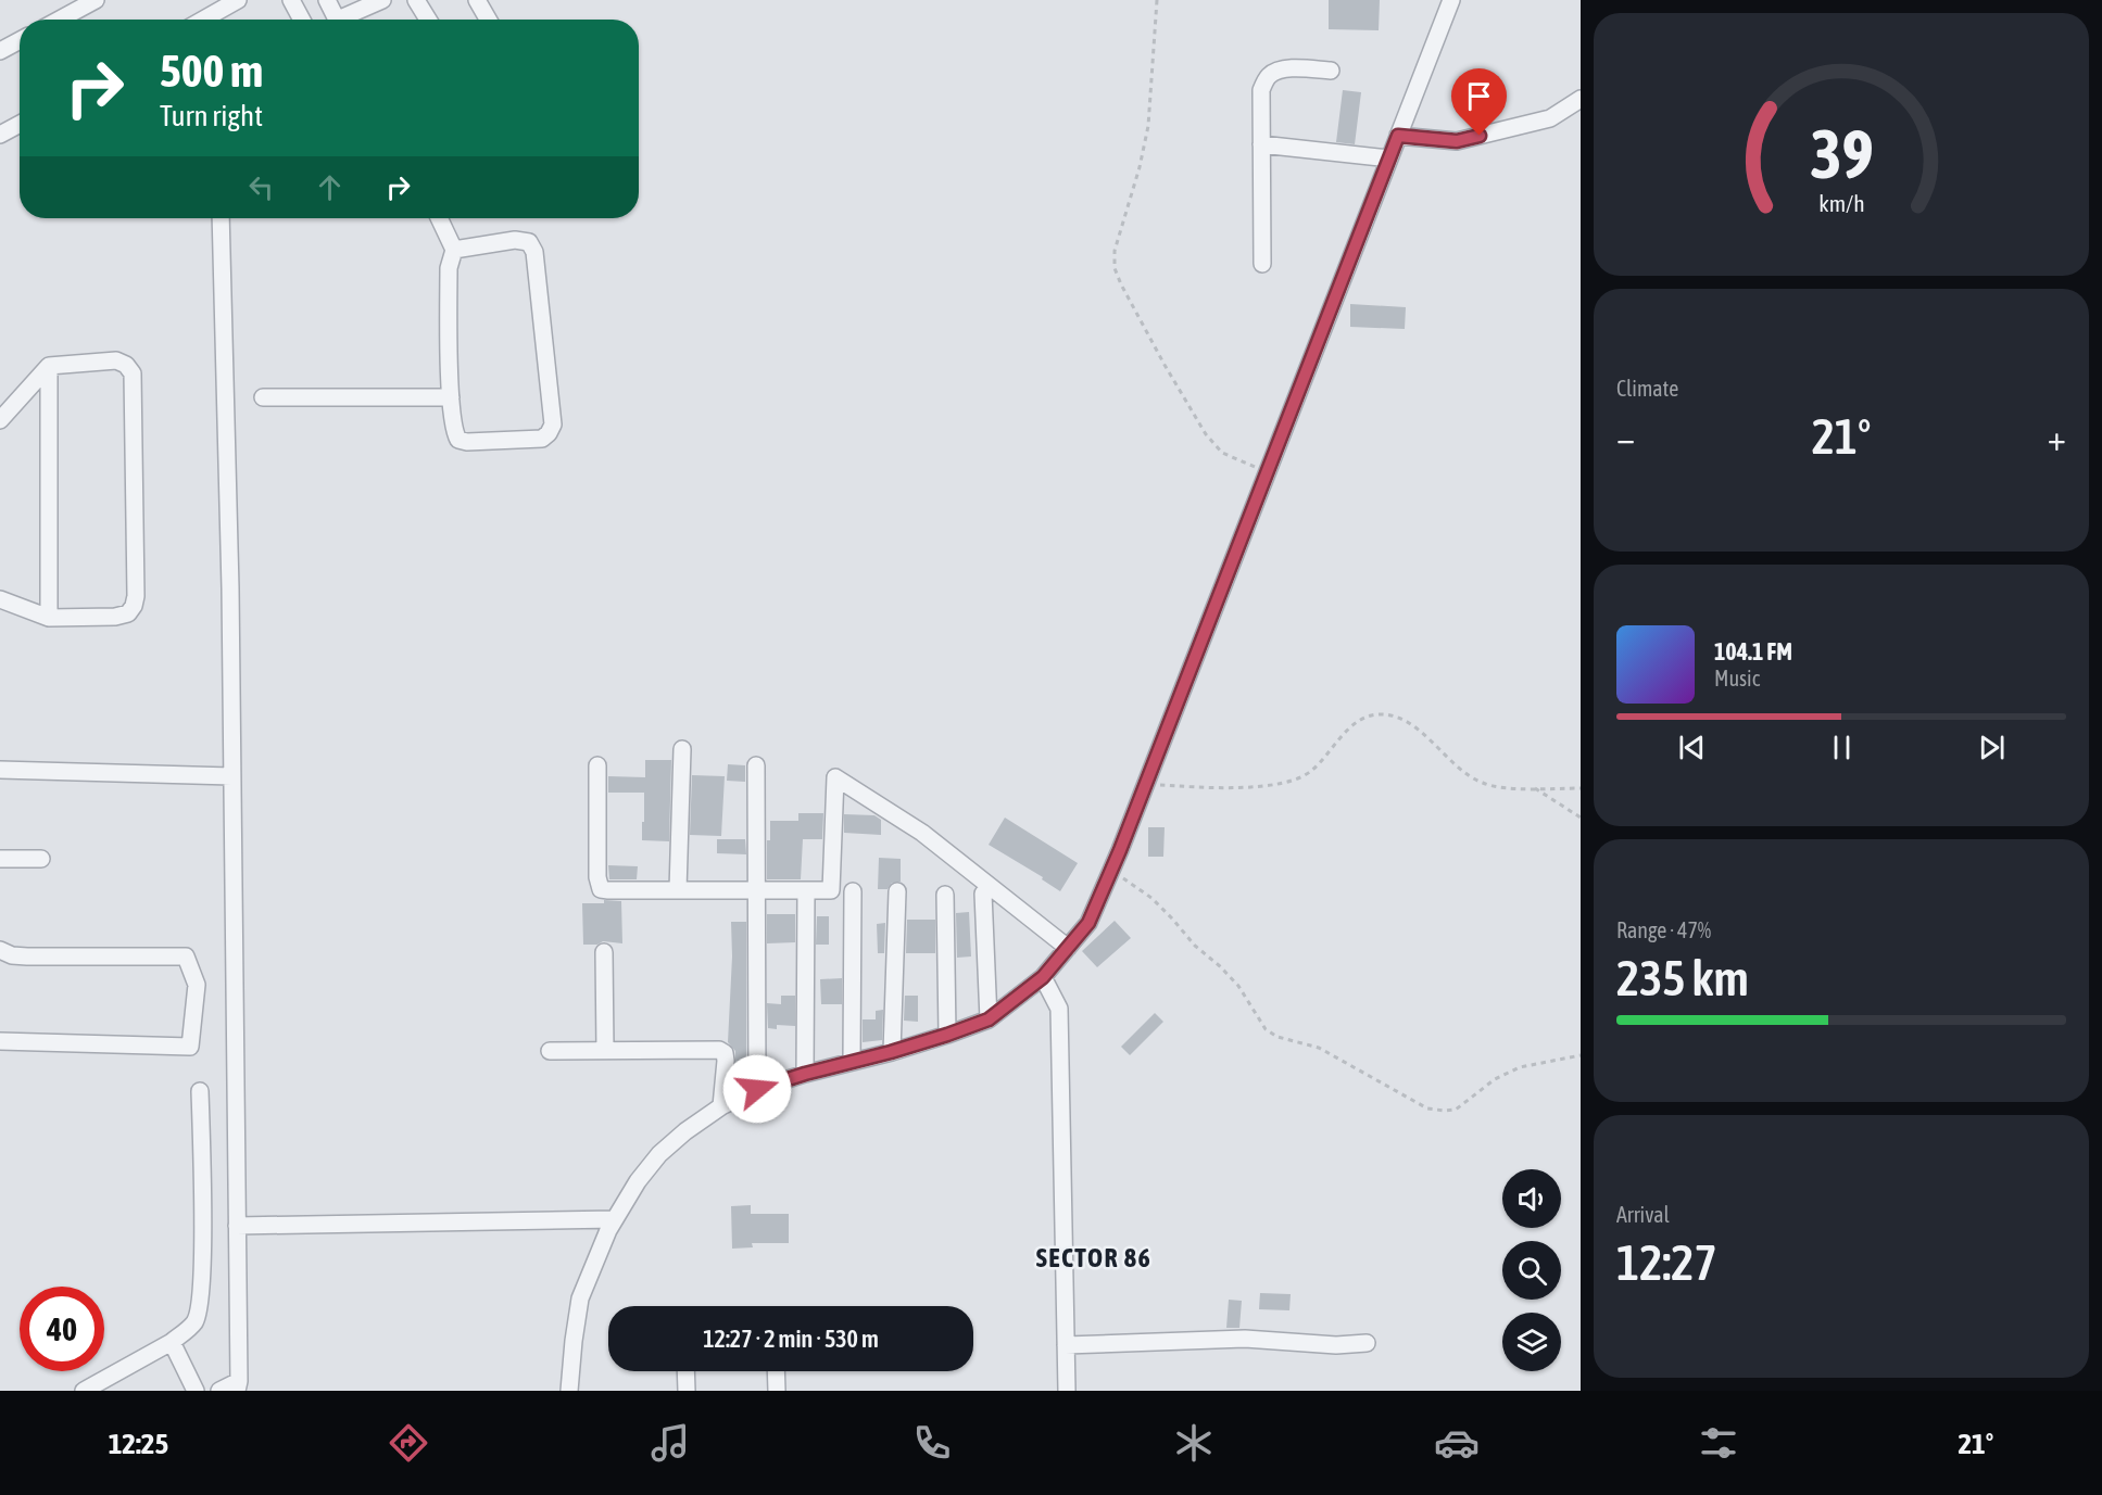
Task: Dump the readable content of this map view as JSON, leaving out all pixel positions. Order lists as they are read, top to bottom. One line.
{"districts":["SECTOR 86"],"page":{"turn":["500 m","Turn right"],"tile":["Climate",["Range · 47%","235 km"],["Arrival","12:27"]],"heat":["−","21°","+"],"song":["104.1 FM","Music"],"limit":"40","trip":"12:27 · 2 min · 530 m","tabs":["12:25","21°"],"gauge":["39","km/h"]}}
